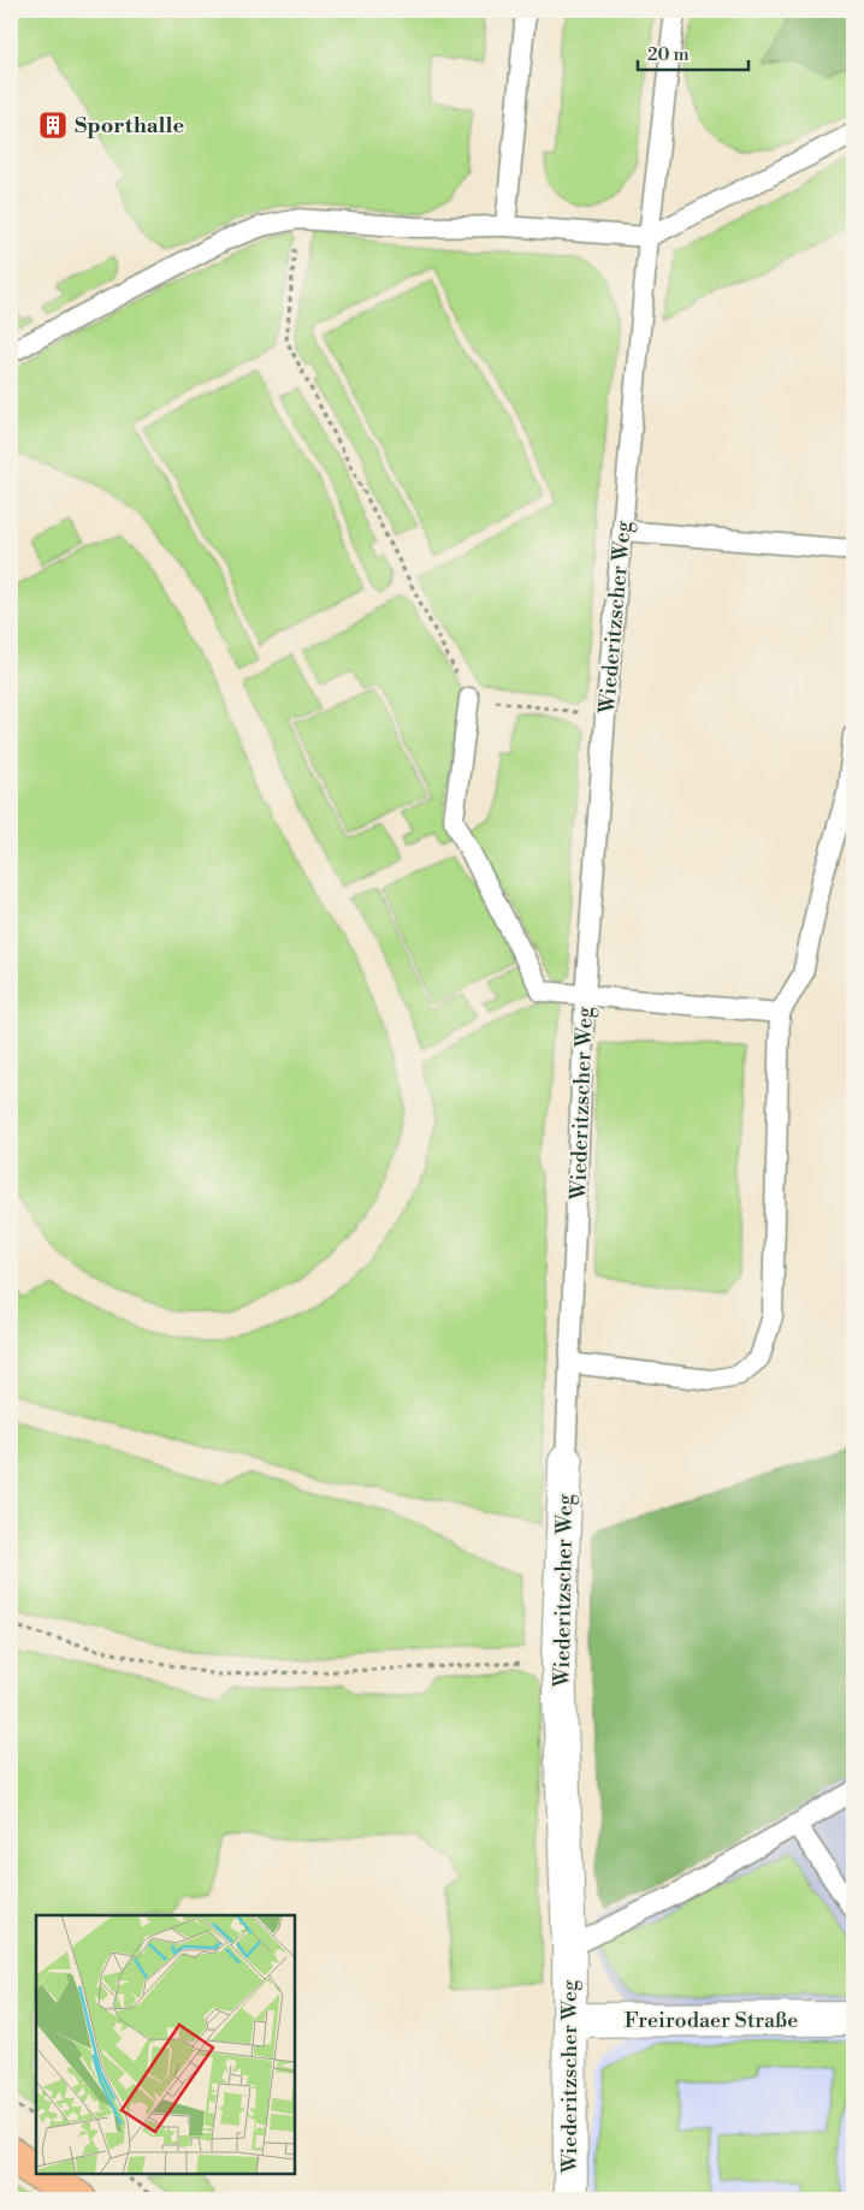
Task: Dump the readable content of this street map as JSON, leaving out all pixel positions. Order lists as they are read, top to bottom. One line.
{"streets":{"street":["Wiederitzscher Weg","Freirodaer Straße"]},"crossings":[["Wiederitzscher Weg","Freirodaer Straße"]],"places":{"building":["Sporthalle"]},"scale_bar":"20 m"}
